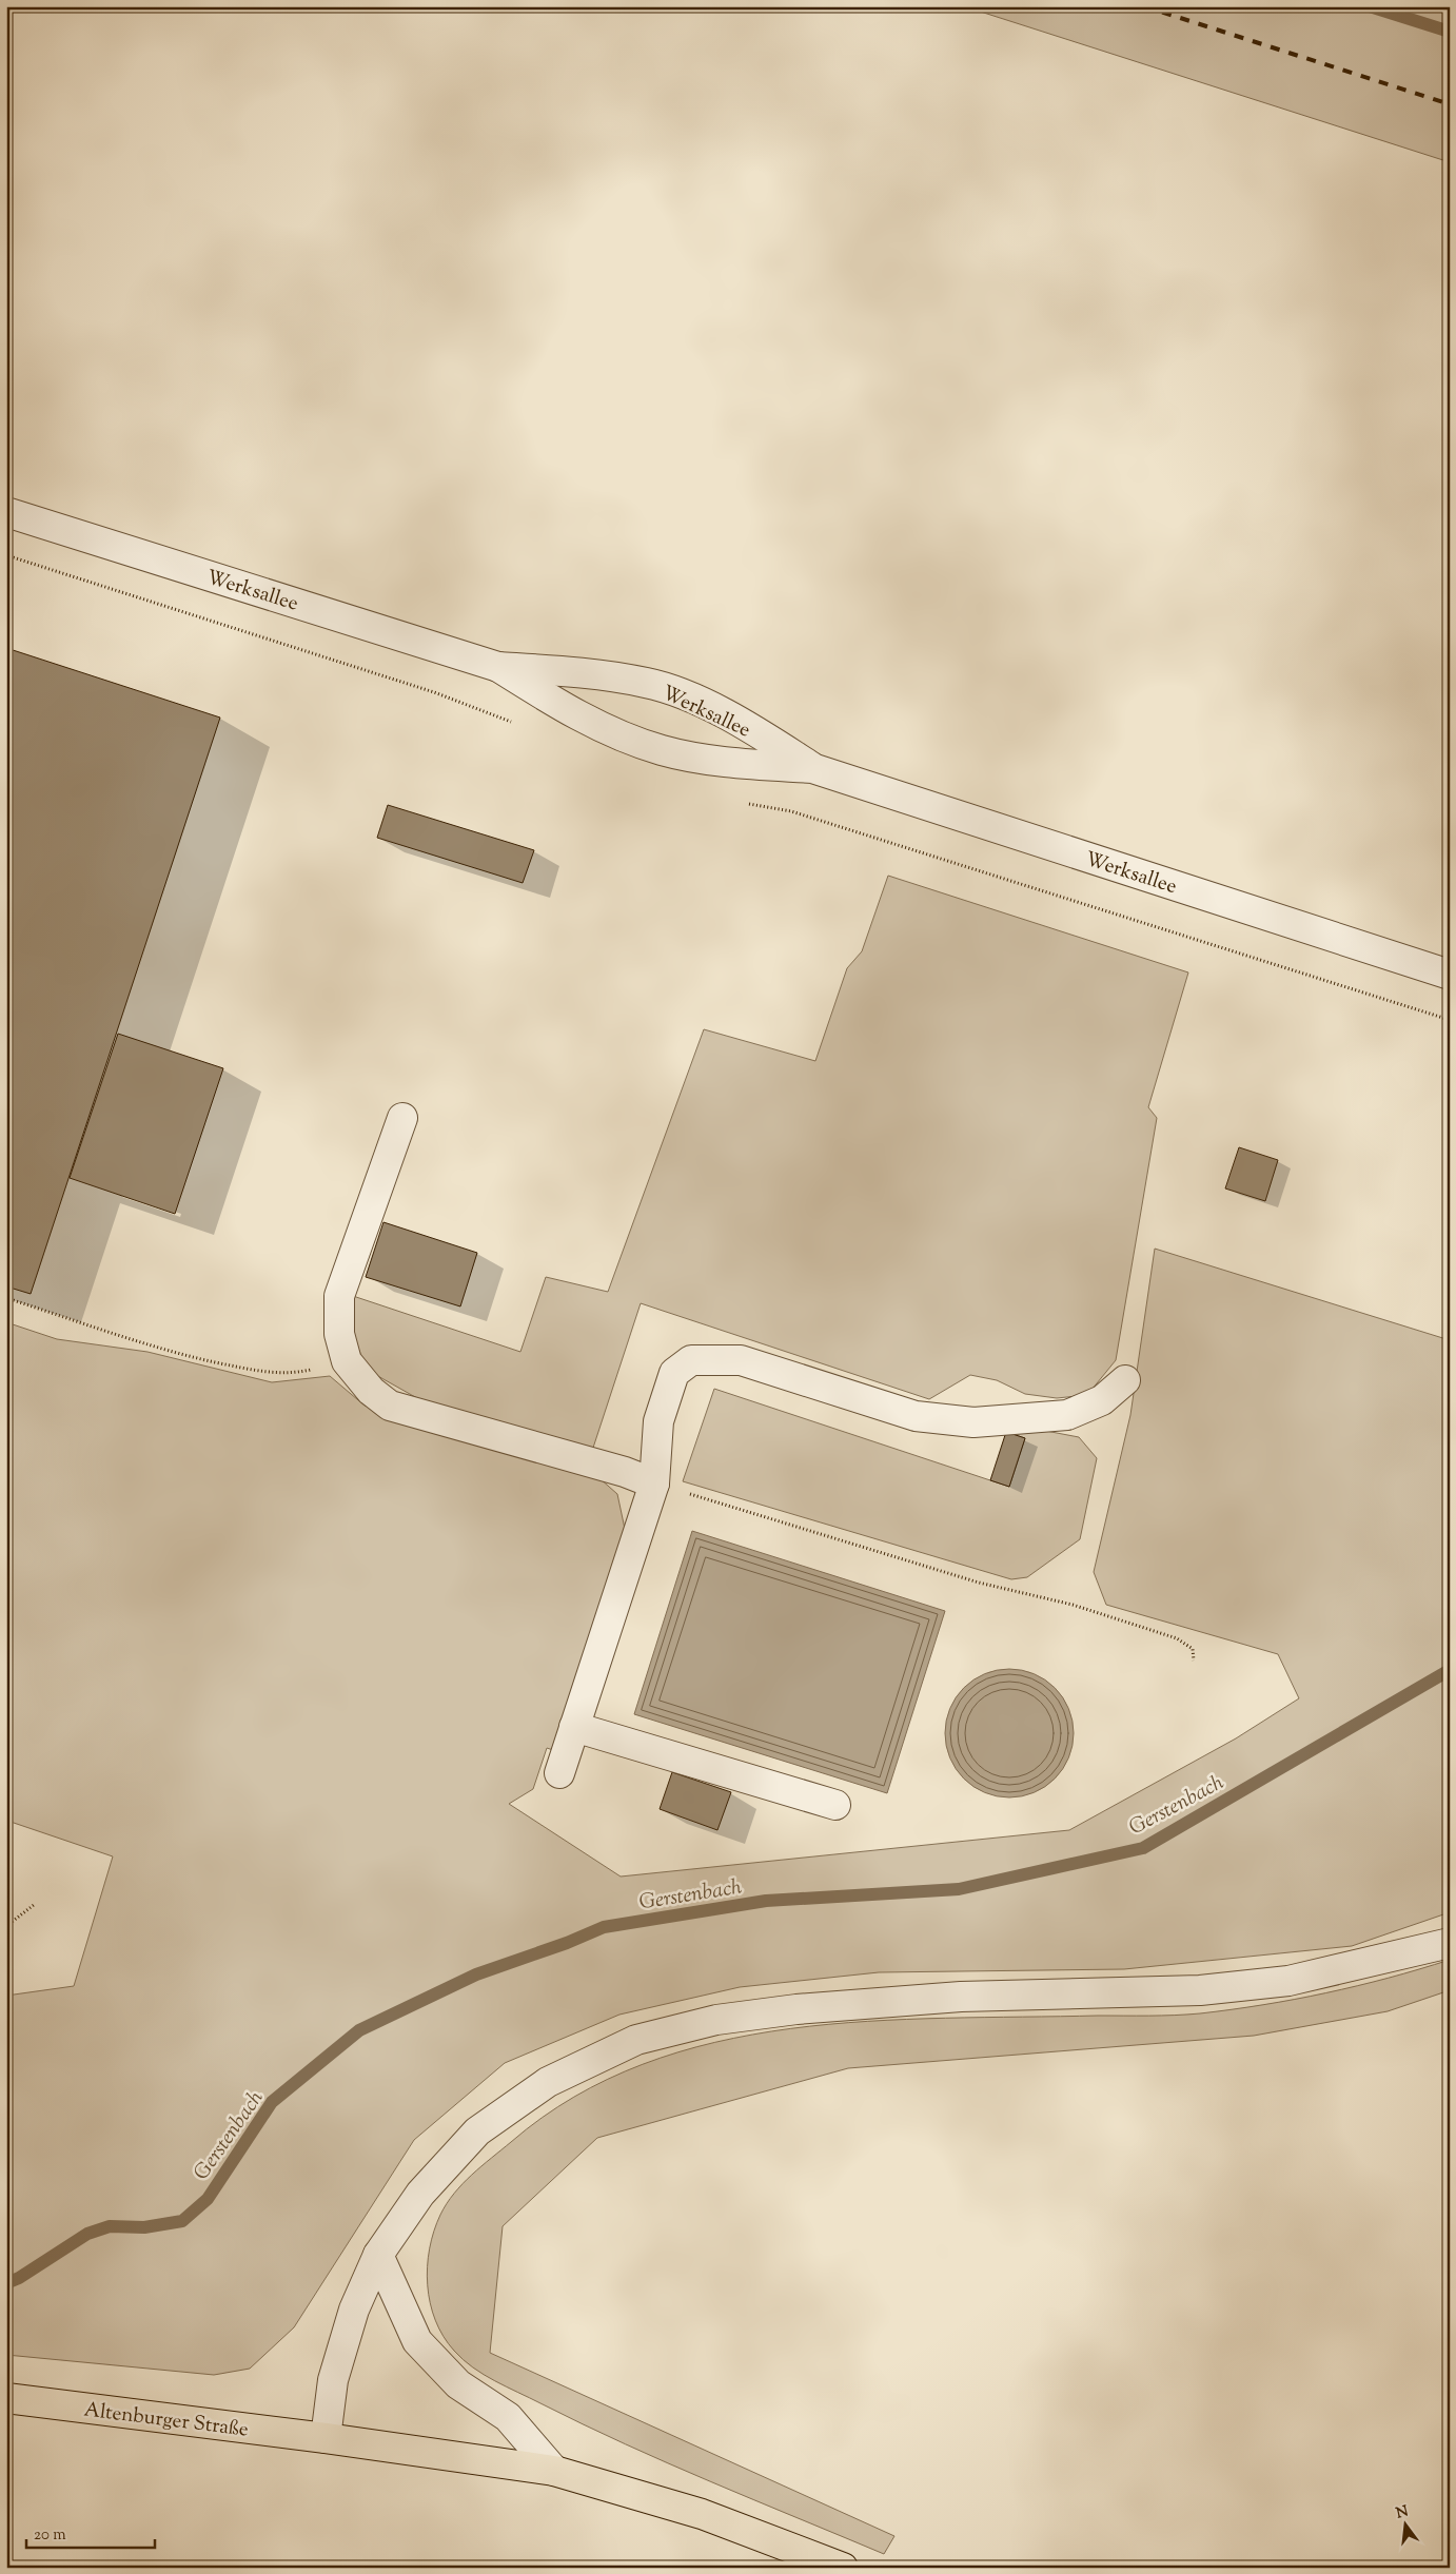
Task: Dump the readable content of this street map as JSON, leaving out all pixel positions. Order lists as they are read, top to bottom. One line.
{"streets":{"main road":["Altenburger Straße"],"street":["Werksallee"]},"water":["Gerstenbach"],"scale_bar":"20 m","north":"top"}
